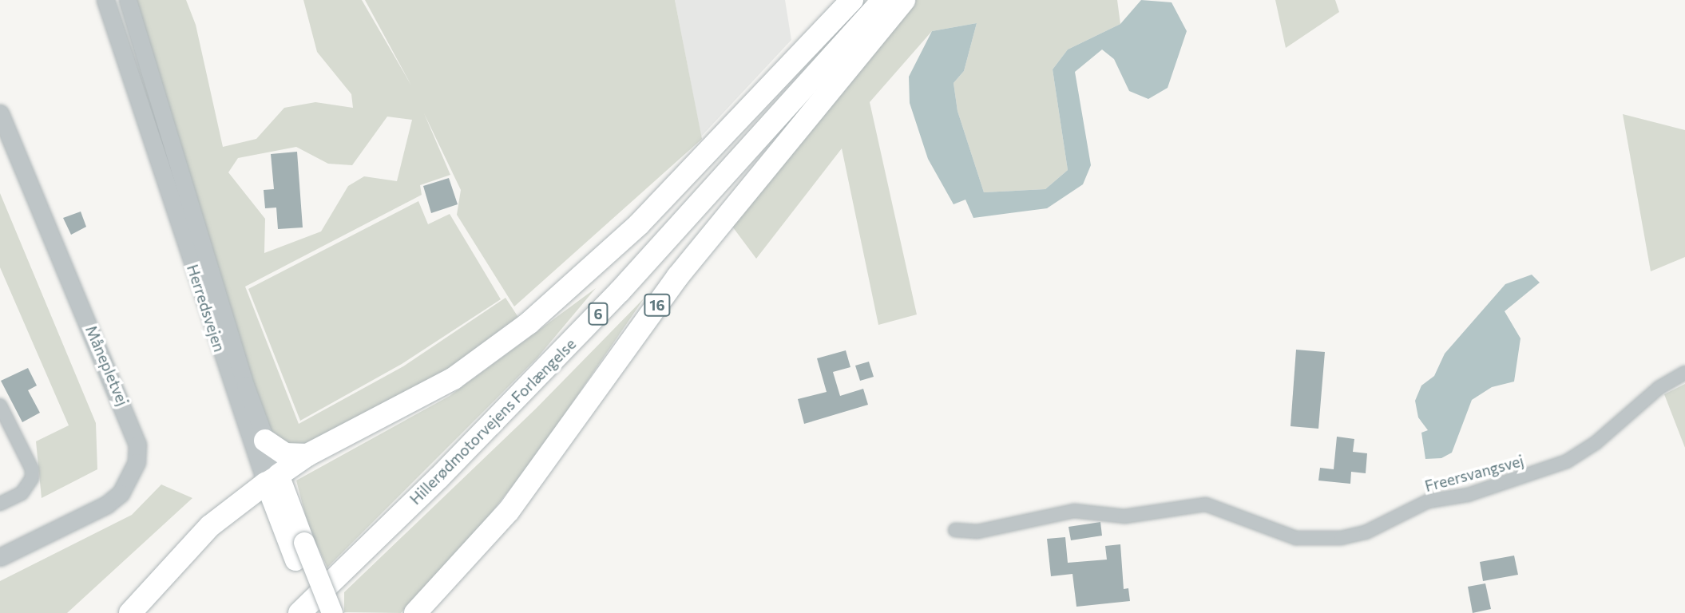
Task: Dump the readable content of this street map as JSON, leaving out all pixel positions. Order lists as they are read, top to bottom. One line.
{"streets":{"highway":["16","6","Hillerødmotorvejens Forlængelse"],"main road":["Herredsvejen"],"street":["Månepletvej","Freersvangsvej"]}}
